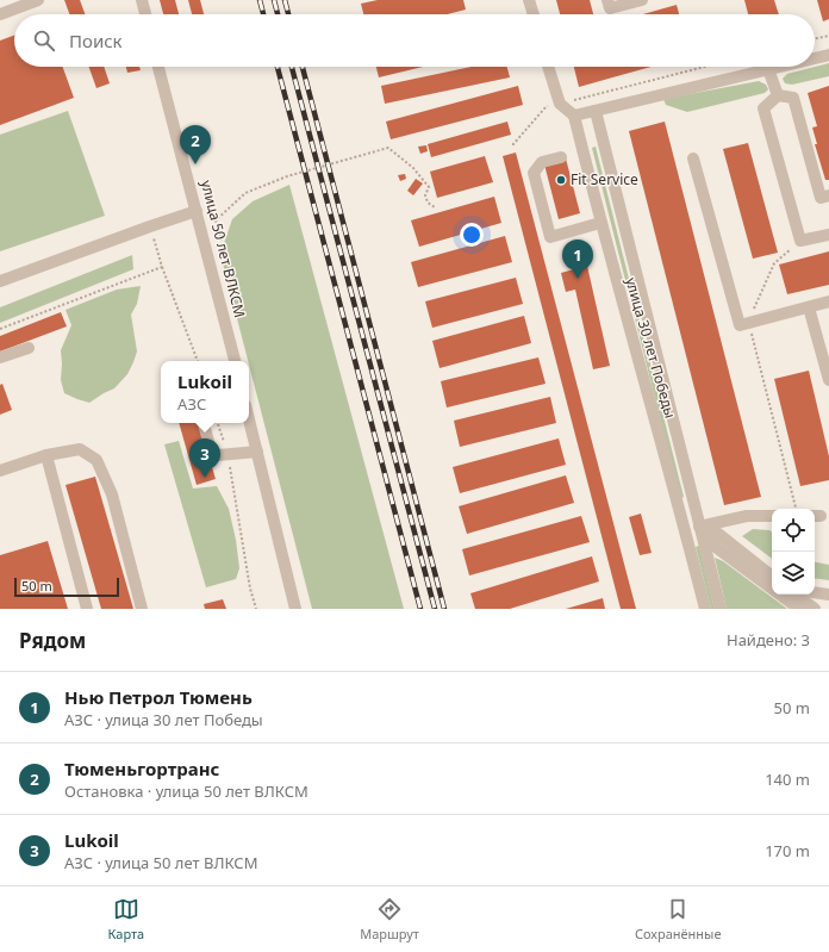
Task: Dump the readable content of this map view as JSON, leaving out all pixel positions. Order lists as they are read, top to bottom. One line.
{"streets":{"street":["улица 50 лет ВЛКСМ","улица 30 лет Победы"]},"places":["Fit Service"],"scale_bar":"50 m","page":{"search":"Поиск","pins":["2","1","3"],"popup":["Lukoil","АЗС"],"scale":"50 m","heading":["Рядом","Найдено: 3"],"list":[{"mark":"1","name":"Нью Петрол Тюмень","note":"АЗС · улица 30 лет Победы","value":"50 m"},{"mark":"2","name":"Тюменьгортранс","note":"Остановка · улица 50 лет ВЛКСМ","value":"140 m"},{"mark":"3","name":"Lukoil","note":"АЗС · улица 50 лет ВЛКСМ","value":"170 m"}],"nav":["Карта","Маршрут","Сохранённые"]}}
